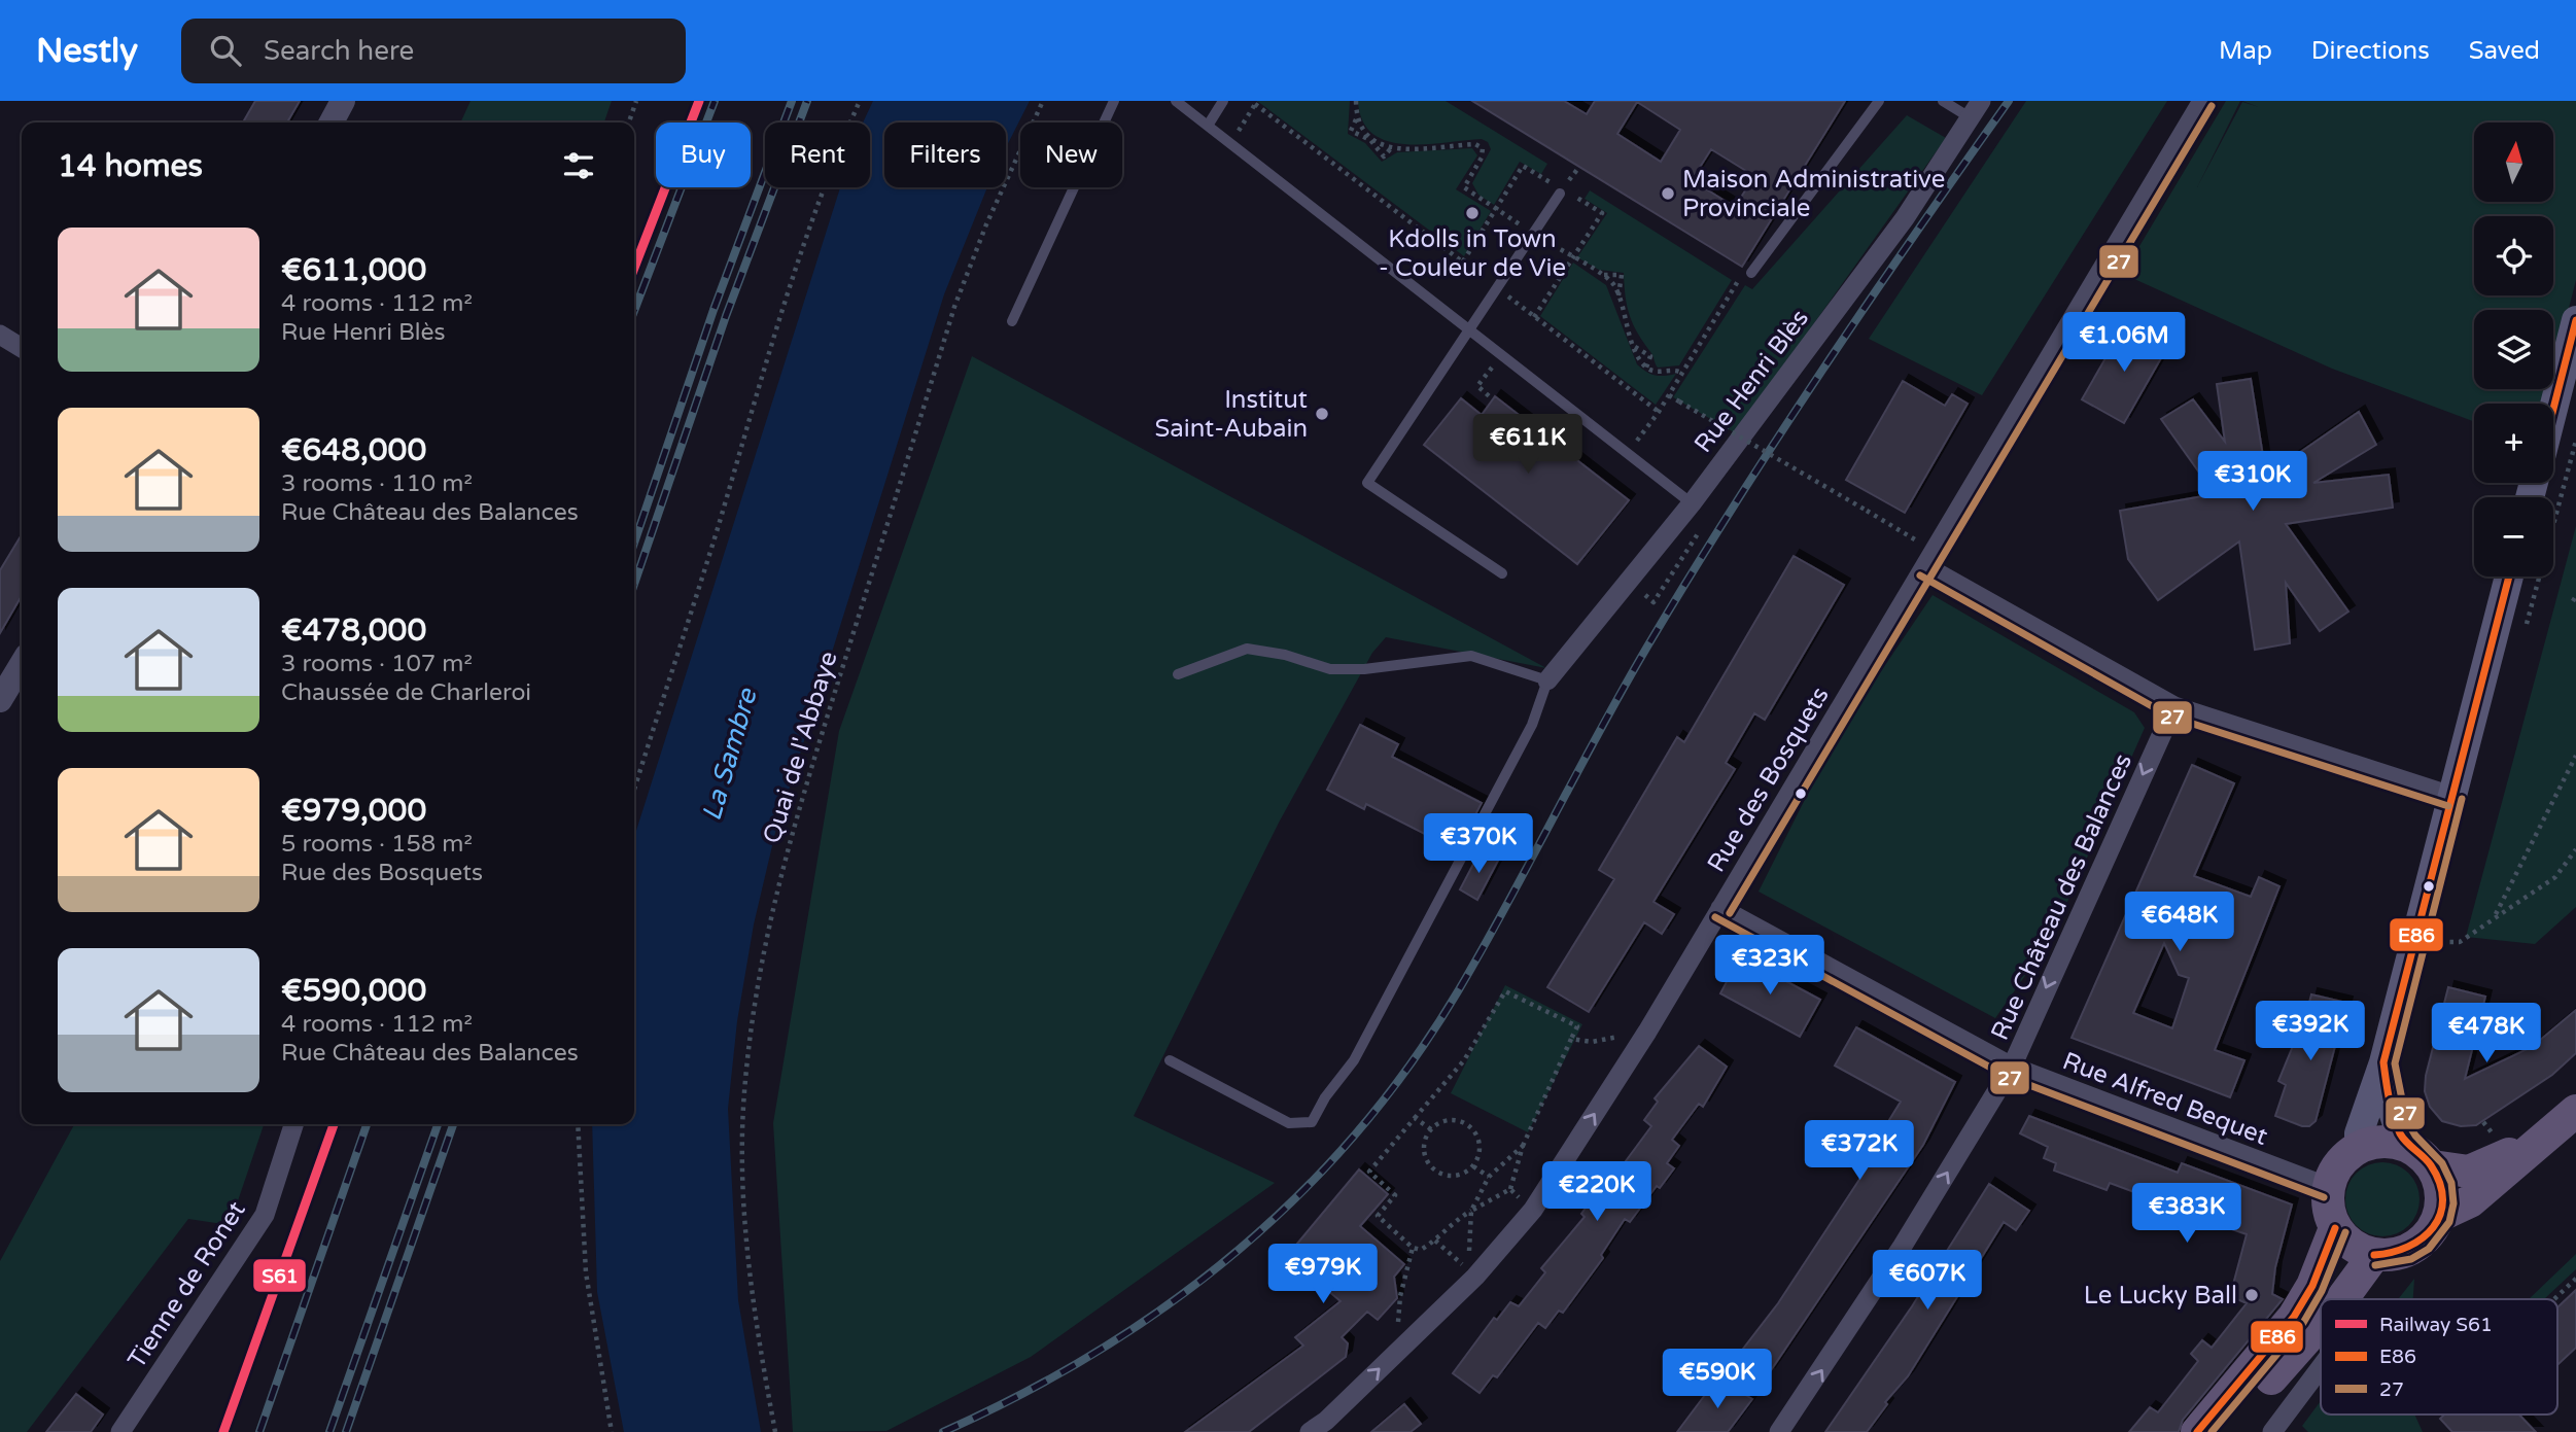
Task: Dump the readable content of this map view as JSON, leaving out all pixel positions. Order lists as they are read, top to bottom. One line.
{"streets":{"street":["Rue Henri Blès","Rue des Bosquets","Rue Château des Balances","Rue Alfred Bequet","Tienne de Ronet"],"path":["Quai de l'Abbaye"]},"crossings":[["Rue des Bosquets","Rue Alfred Bequet"],["Rue Château des Balances","Rue Alfred Bequet"]],"water":["La Sambre"],"places":["Maison Administrative Provinciale","Kdolls in Town - Couleur de Vie","Institut Saint-Aubain","Le Lucky Ball"],"lines":["rail line S61","transit line 27","transit line E86"],"legend":["Railway S61","E86","27"],"north":"top","page":{"header":"Nestly","search":"Search here","nav":["Map","Directions","Saved"],"map_buttons":["+","−"],"chip":["Buy","Rent","Filters","New"],"heading":"14 homes","list":[{"name":"€611,000","note":"4 rooms · 112 m² · Rue Henri Blès"},{"name":"€648,000","note":"3 rooms · 110 m² · Rue Château des Balances"},{"name":"€478,000","note":"3 rooms · 107 m² · Chaussée de Charleroi"},{"name":"€979,000","note":"5 rooms · 158 m² · Rue des Bosquets"},{"name":"€590,000","note":"4 rooms · 112 m² · Rue Château des Balances"}],"price":["€1.06M","€611K","€310K","€370K","€648K","€323K","€392K","€478K","€372K","€220K","€383K","€979K","€607K","€590K"]}}
